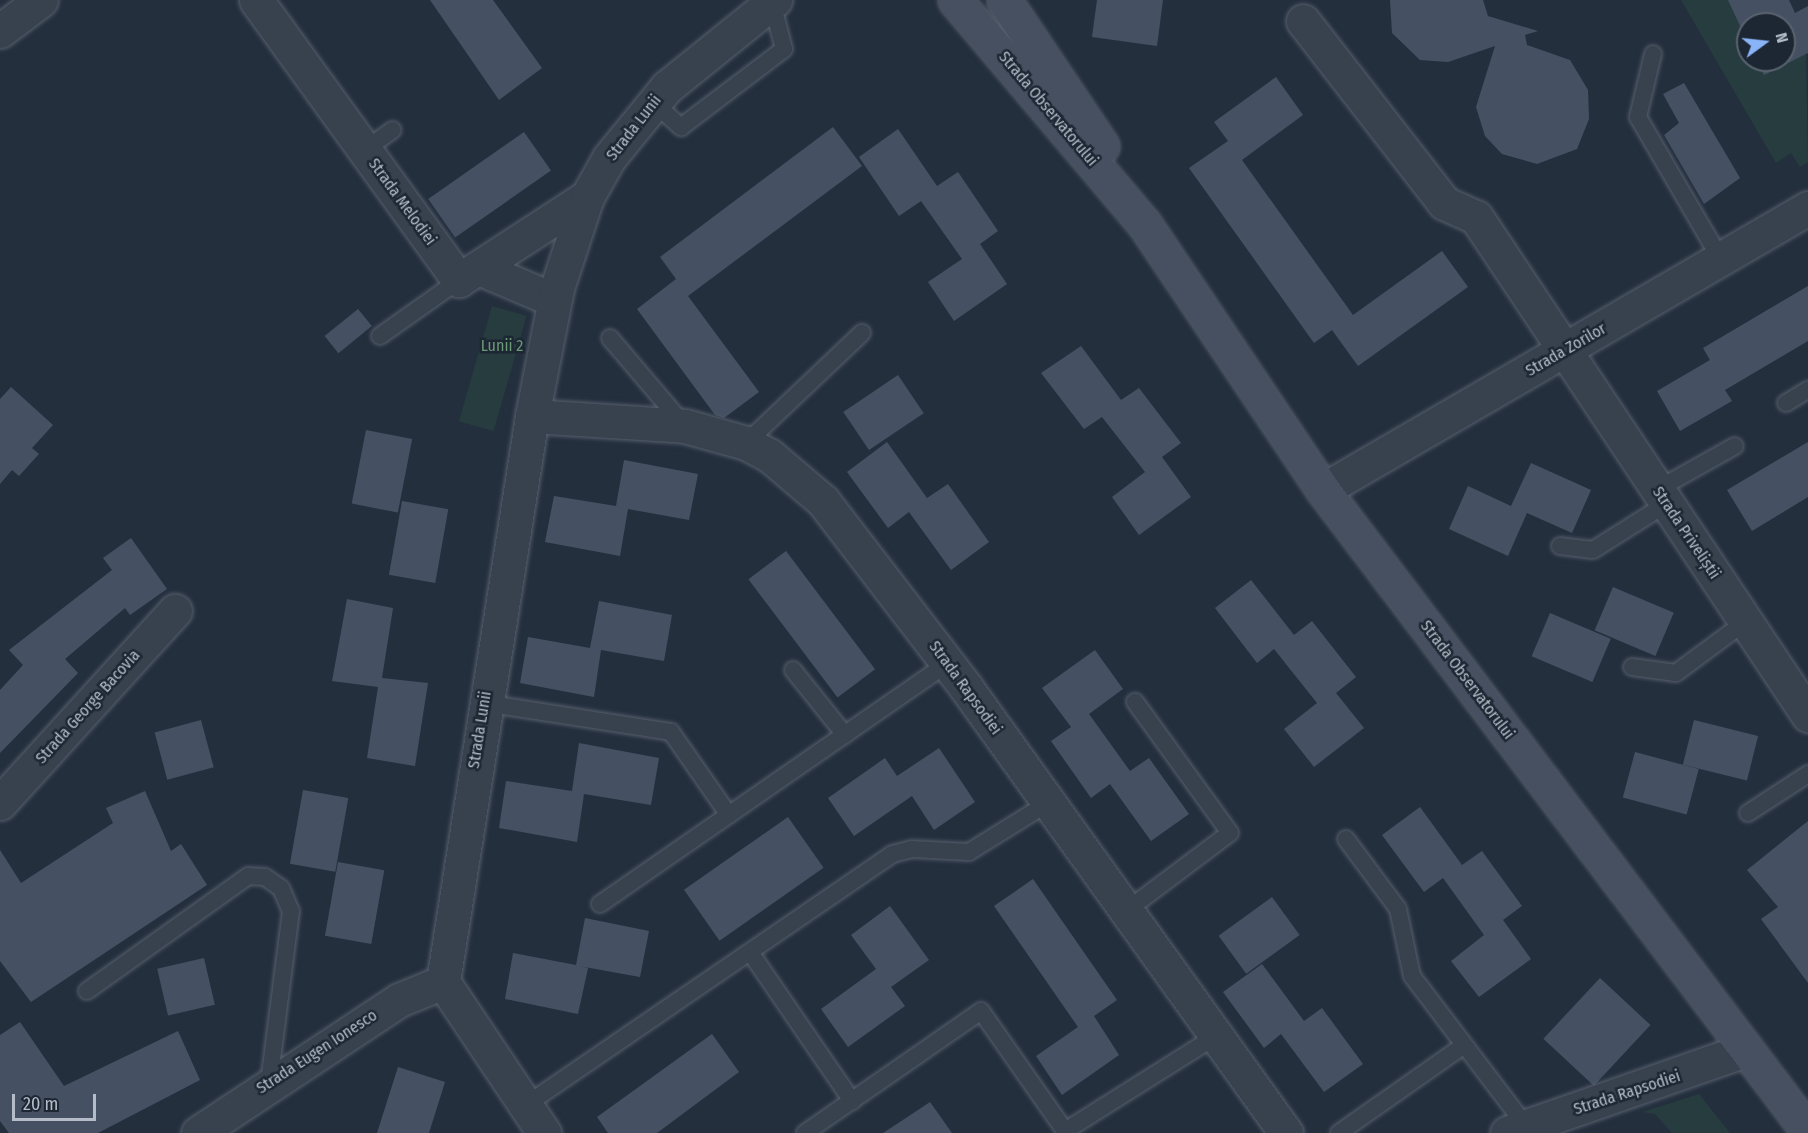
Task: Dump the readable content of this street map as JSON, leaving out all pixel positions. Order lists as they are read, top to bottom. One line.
{"streets":{"main road":["Strada Observatorului"],"street":["Strada Lunii","Strada Melodiei","Strada Zorilor","Strada Priveliștii","Strada Rapsodiei","Strada George Bacovia","Strada Eugen Ionesco"]},"crossings":[["Strada Observatorului","Strada Zorilor"],["Strada Observatorului","Strada Rapsodiei"],["Strada Lunii","Strada Rapsodiei"],["Strada Lunii","Strada Eugen Ionesco"],["Strada Zorilor","Strada Priveliștii"]],"parks":["Lunii 2"],"scale_bar":"20 m","north":"right"}
